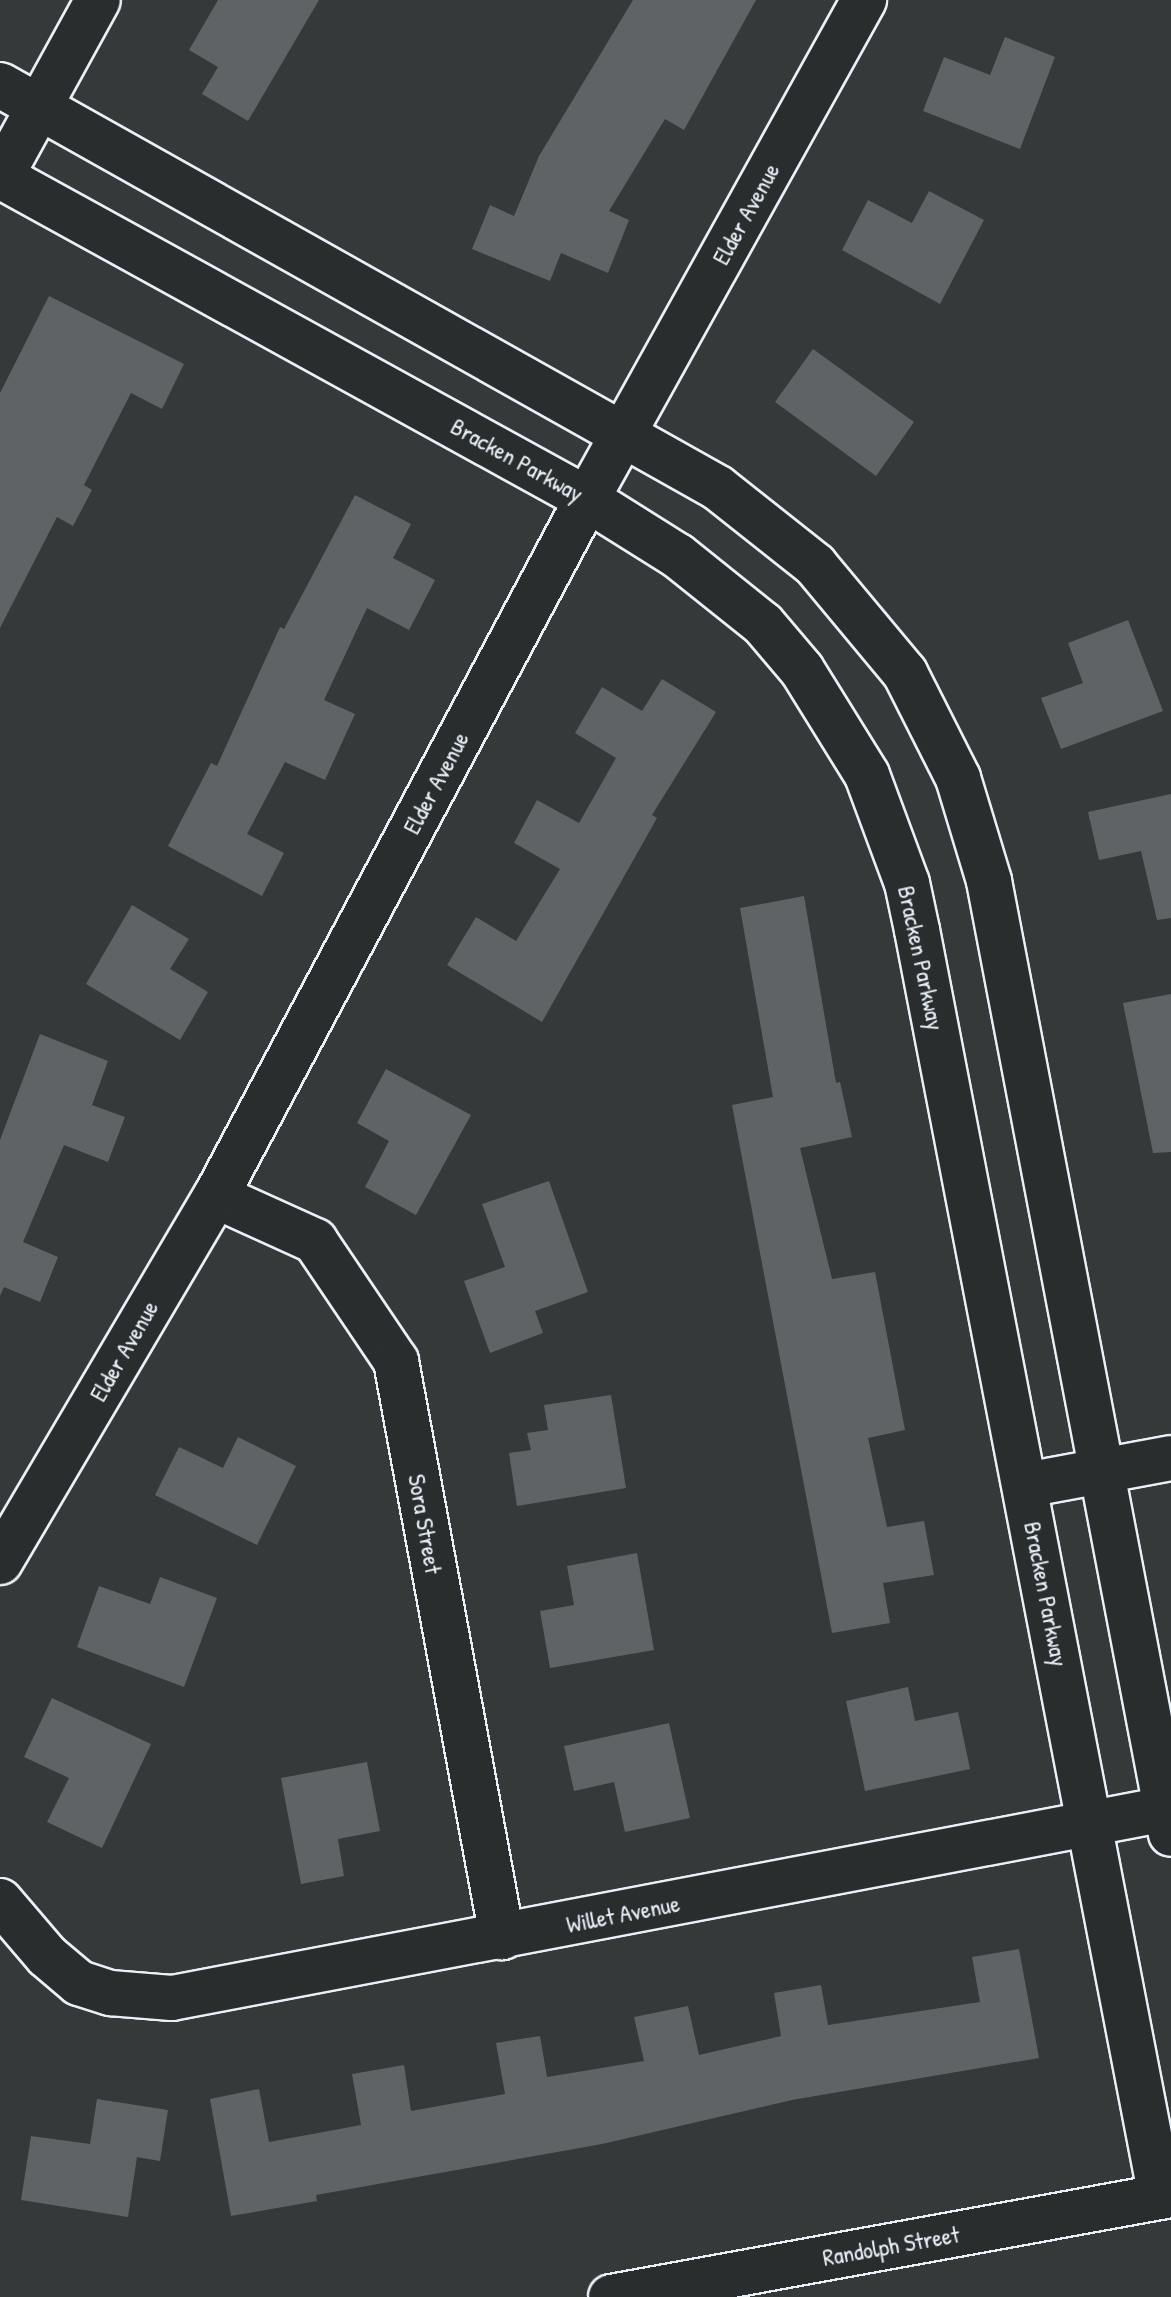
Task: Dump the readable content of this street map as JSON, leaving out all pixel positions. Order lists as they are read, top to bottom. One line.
{"streets":{"street":["Elder Avenue","Bracken Parkway","Sora Street","Willet Avenue","Randolph Street"]},"crossings":[["Elder Avenue","Bracken Parkway"],["Elder Avenue","Sora Street"],["Bracken Parkway","Willet Avenue"],["Bracken Parkway","Randolph Street"],["Sora Street","Willet Avenue"]]}
